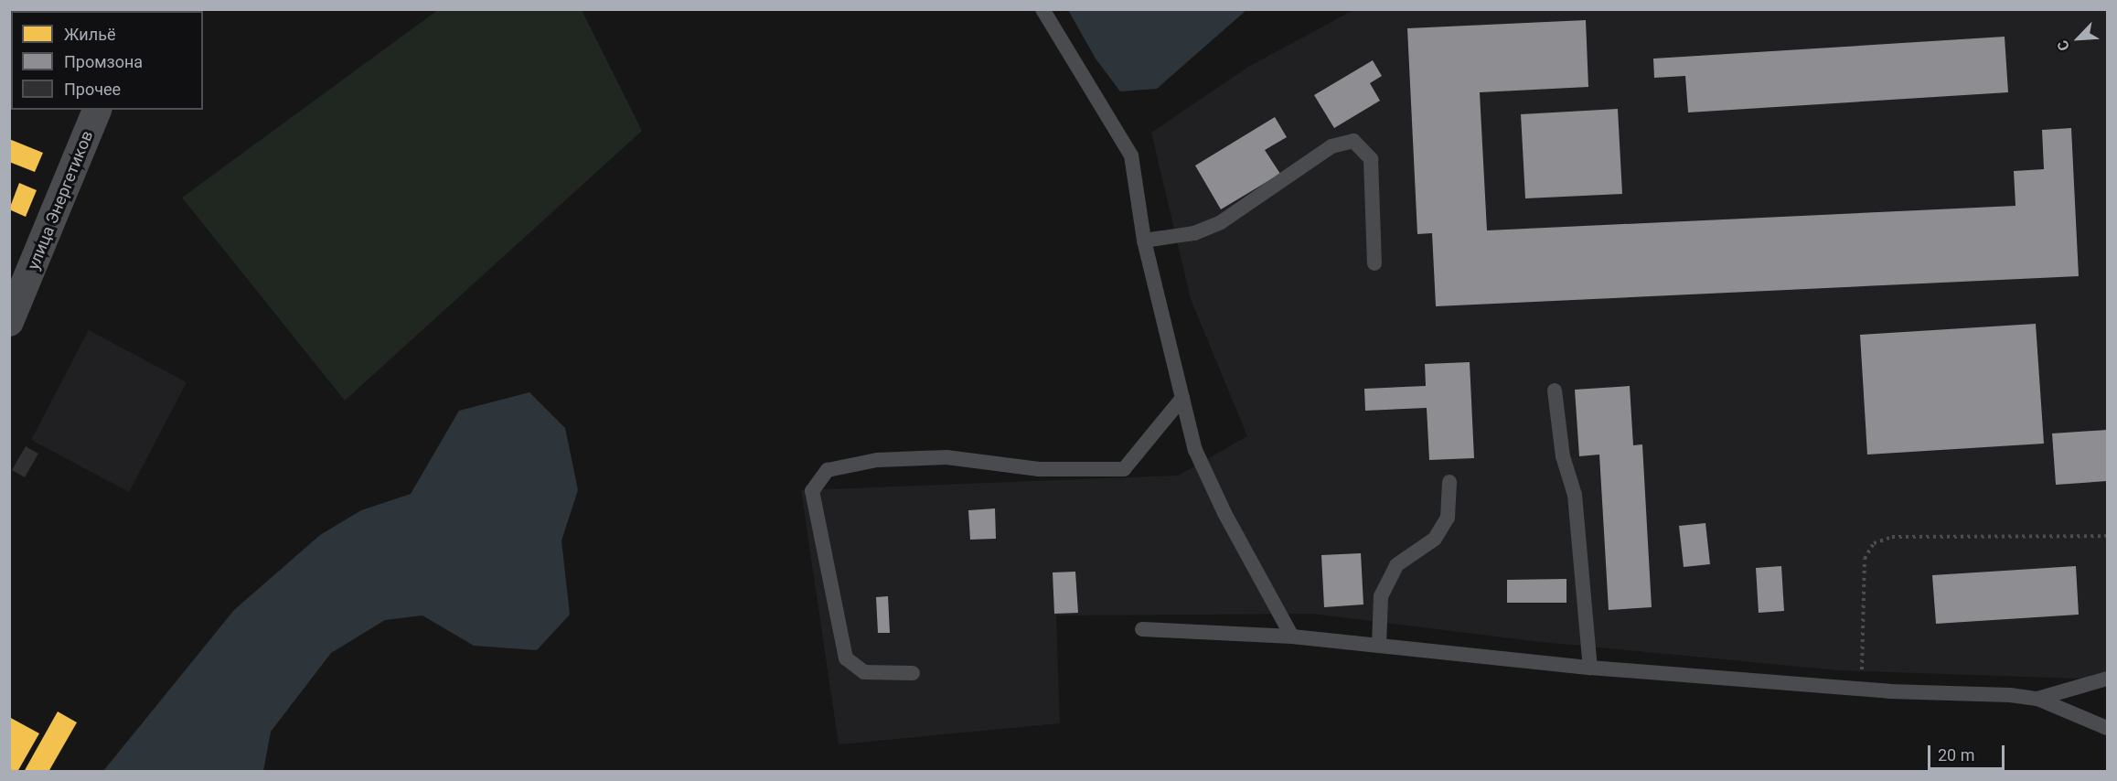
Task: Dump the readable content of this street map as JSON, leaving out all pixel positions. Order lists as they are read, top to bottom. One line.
{"streets":{"street":["улица Энергетиков"]},"legend":["Жильё","Промзона","Прочее"],"scale_bar":"20 m","north":"bottom left"}
